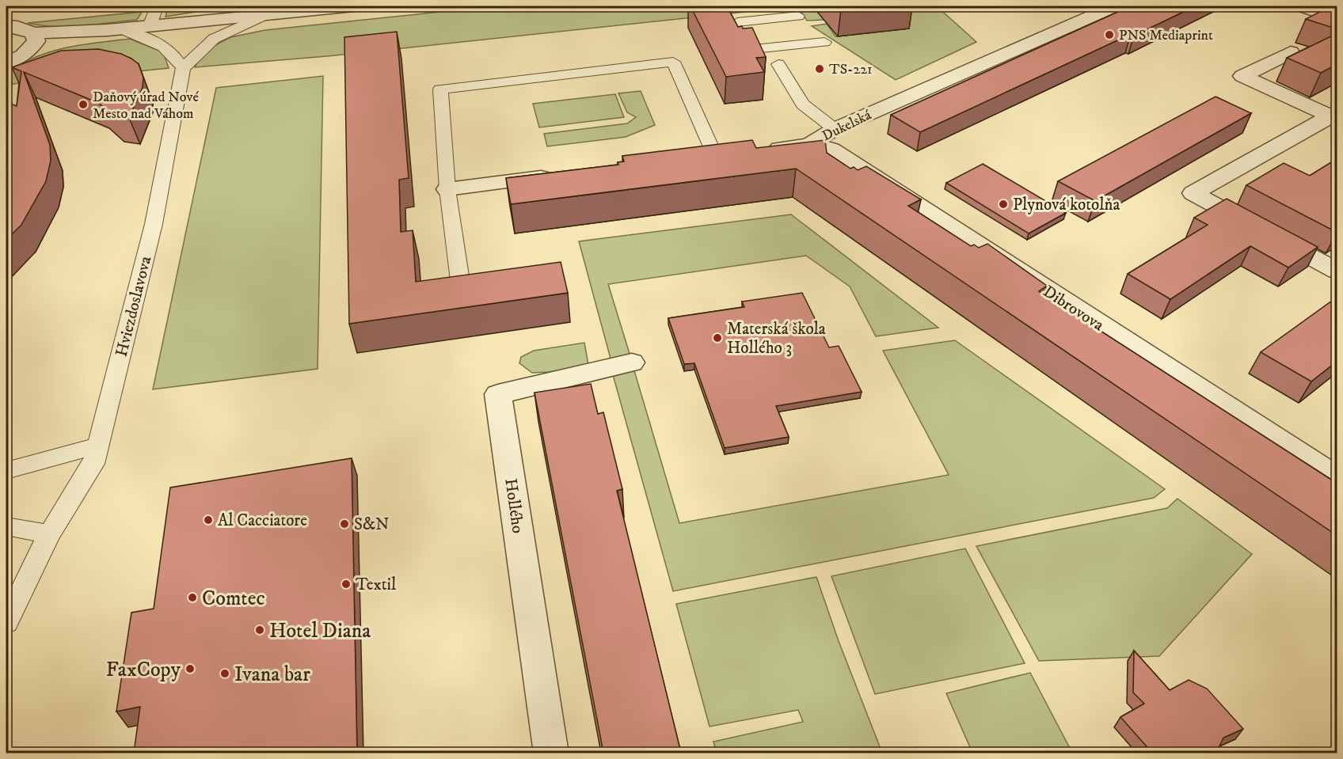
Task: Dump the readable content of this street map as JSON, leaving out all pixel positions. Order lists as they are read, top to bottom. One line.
{"streets":{"street":["Dukelská","Dibrovova","Hollého"],"lane":["Hviezdoslavova"]},"crossings":[["Dukelská","Dibrovova"]],"places":["PNS Mediaprint","TS-221","Daňový úrad Nové Mesto nad Váhom","Plynová kotolňa","Materská škola Hollého 3","Al Cacciatore","S&N","Textil","Comtec","Hotel Diana","FaxCopy","Ivana bar"]}
